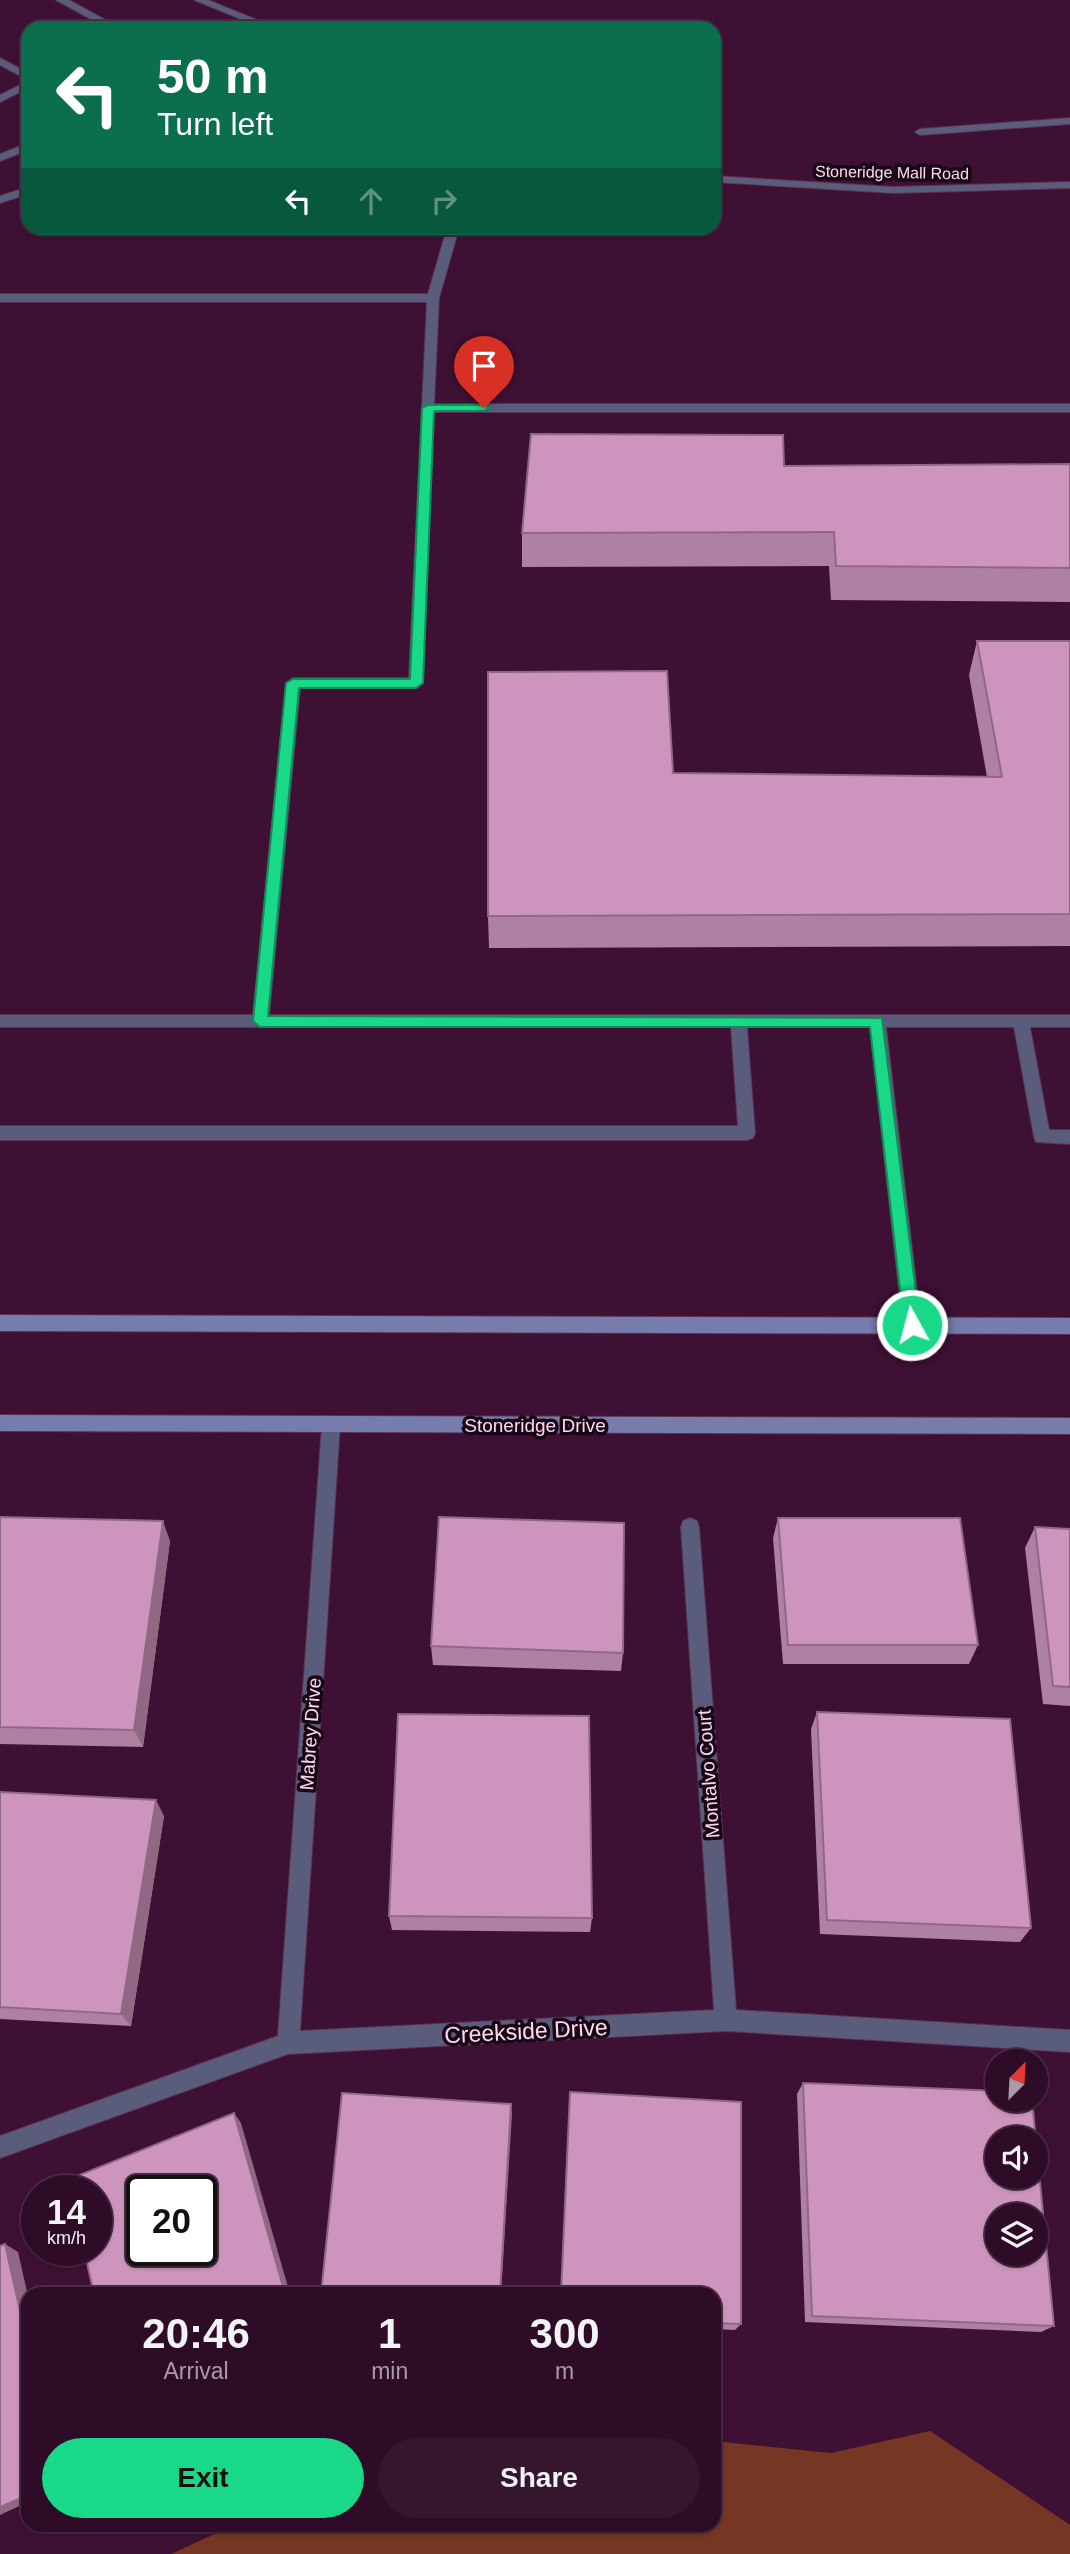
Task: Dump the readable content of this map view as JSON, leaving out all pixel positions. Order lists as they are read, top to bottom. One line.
{"streets":{"main road":["Stoneridge Drive"],"street":["Stoneridge Mall Road","Mabrey Drive","Montalvo Court","Creekside Drive"]},"crossings":[["Stoneridge Drive","Mabrey Drive"],["Mabrey Drive","Creekside Drive"],["Montalvo Court","Creekside Drive"]],"north":"top right","page":{"turn":["50 m","Turn left"],"speed":"14 km/h","limit":"20","eta":["20:46","Arrival","1","min","300","m"],"buttons":["Exit","Share"]}}
